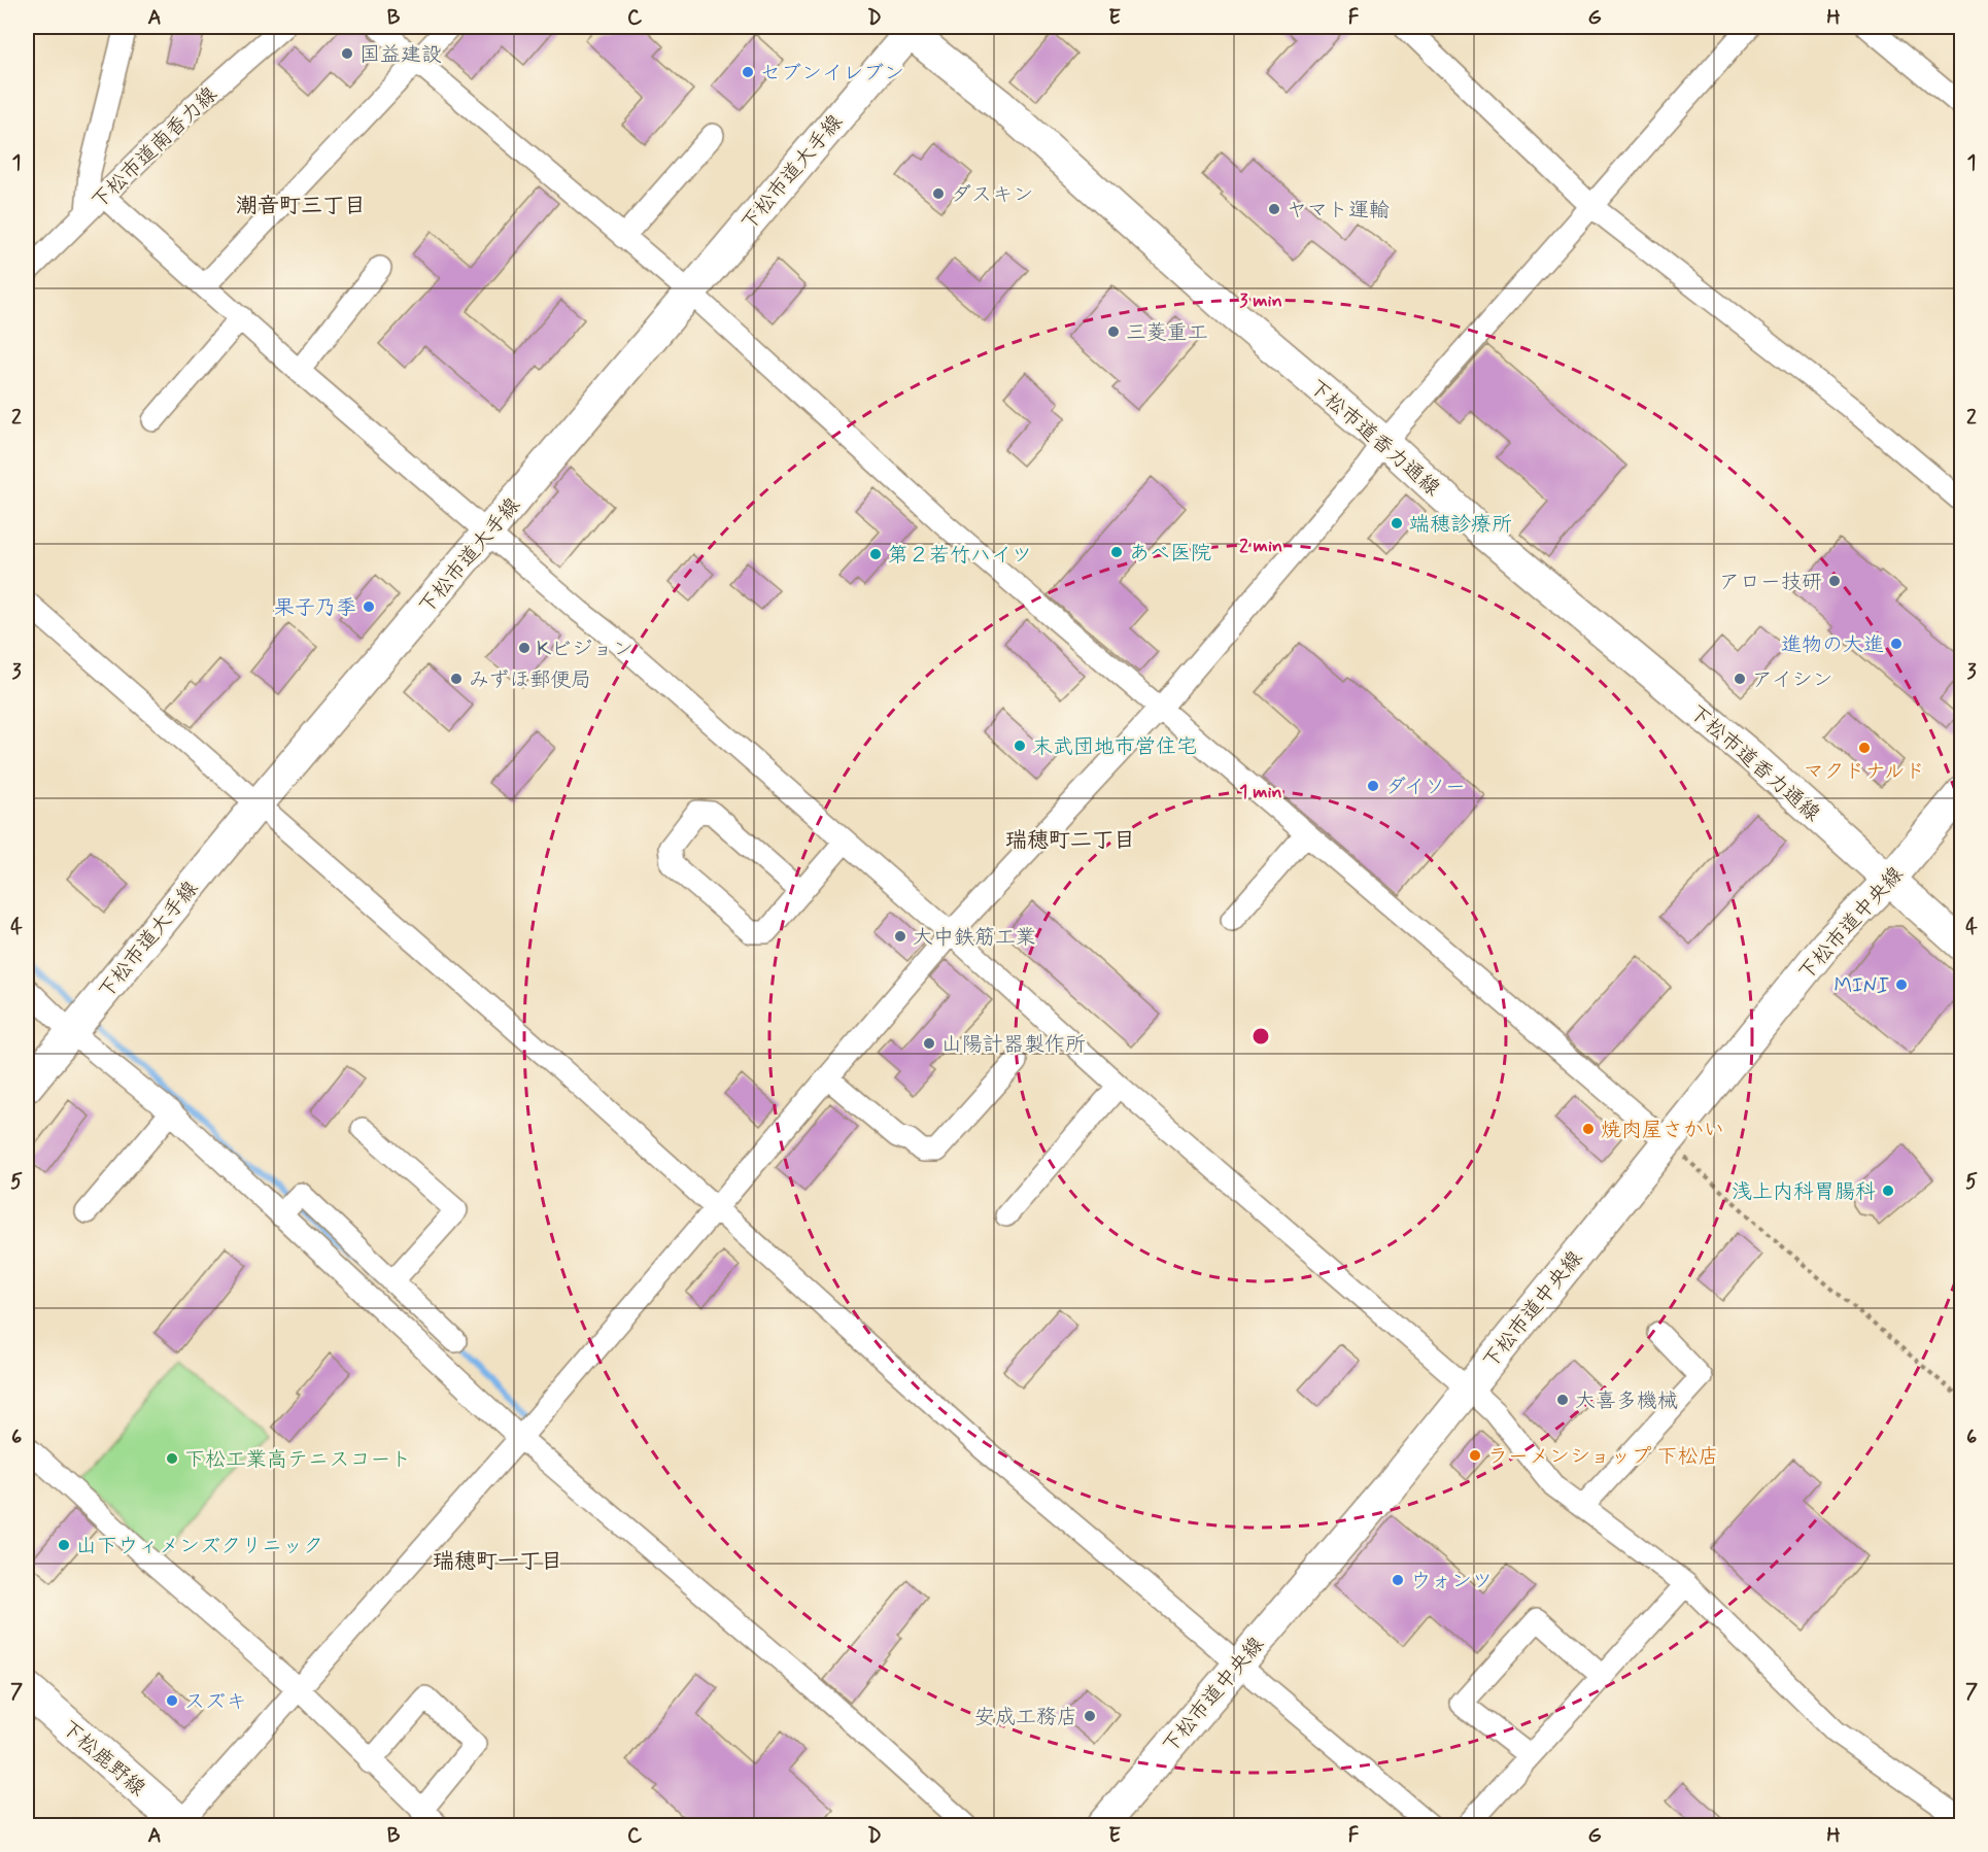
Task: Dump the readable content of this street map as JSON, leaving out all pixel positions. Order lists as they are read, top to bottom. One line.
{"streets":{"main road":["下松鹿野線"],"street":["下松市道南香力線","下松市道大手線","下松市道香力通線","下松市道中央線"]},"crossings":[["下松市道大手線","下松市道香力通線"],["下松市道香力通線","下松市道中央線"]],"districts":["潮音町三丁目","瑞穂町二丁目","瑞穂町一丁目"],"places":["国益建設","セブンイレブン","ダスキン","ヤマト運輸","三菱重工","端穂診療所","あべ医院","第２若竹ハイツ","アロー技研","果子乃季","進物の大進","Kビジョン","みずほ郵便局","アイシン","末武団地市営住宅","マクドナルド","ダイソー","大中鉄筋工業","MINI","山陽計器製作所","焼肉屋さかい","浅上内科胃腸科","大喜多機械","ラーメンショップ 下松店","下松工業高テニスコート","山下ウィメンズクリニック","ウォンツ","スズキ","安成工務店"],"grid":{"columns":["A","B","C","D","E","F","G","H"],"rows":["1","2","3","4","5","6","7"]},"rings":["3 min","2 min","1 min"]}
